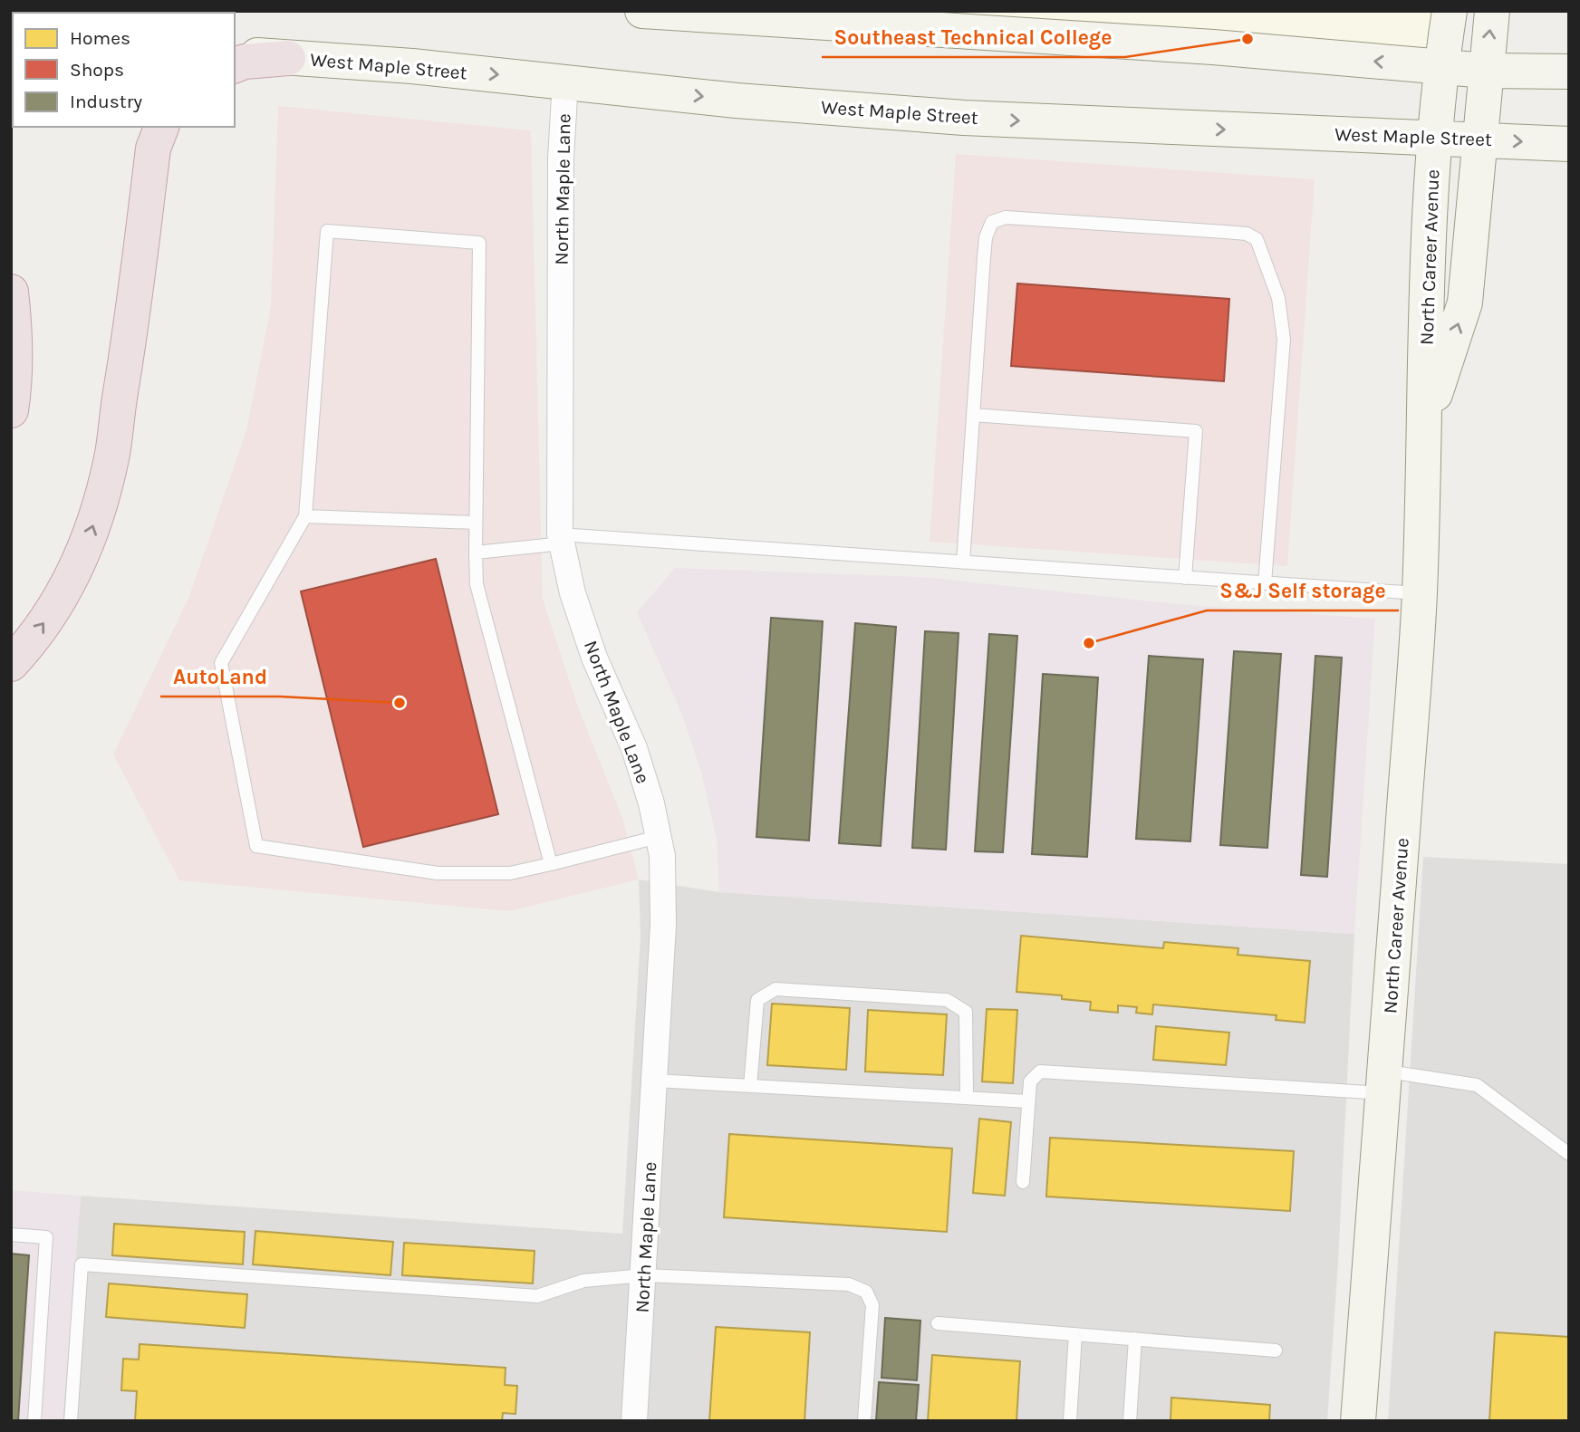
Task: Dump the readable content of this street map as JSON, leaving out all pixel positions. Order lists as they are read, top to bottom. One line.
{"streets":{"main road":["West Maple Street","North Career Avenue"],"street":["North Maple Lane"]},"crossings":[["West Maple Street","North Maple Lane"],["West Maple Street","North Career Avenue"]],"places":["Southeast Technical College","S&J Self storage","AutoLand"],"legend":["Homes","Shops","Industry"]}
